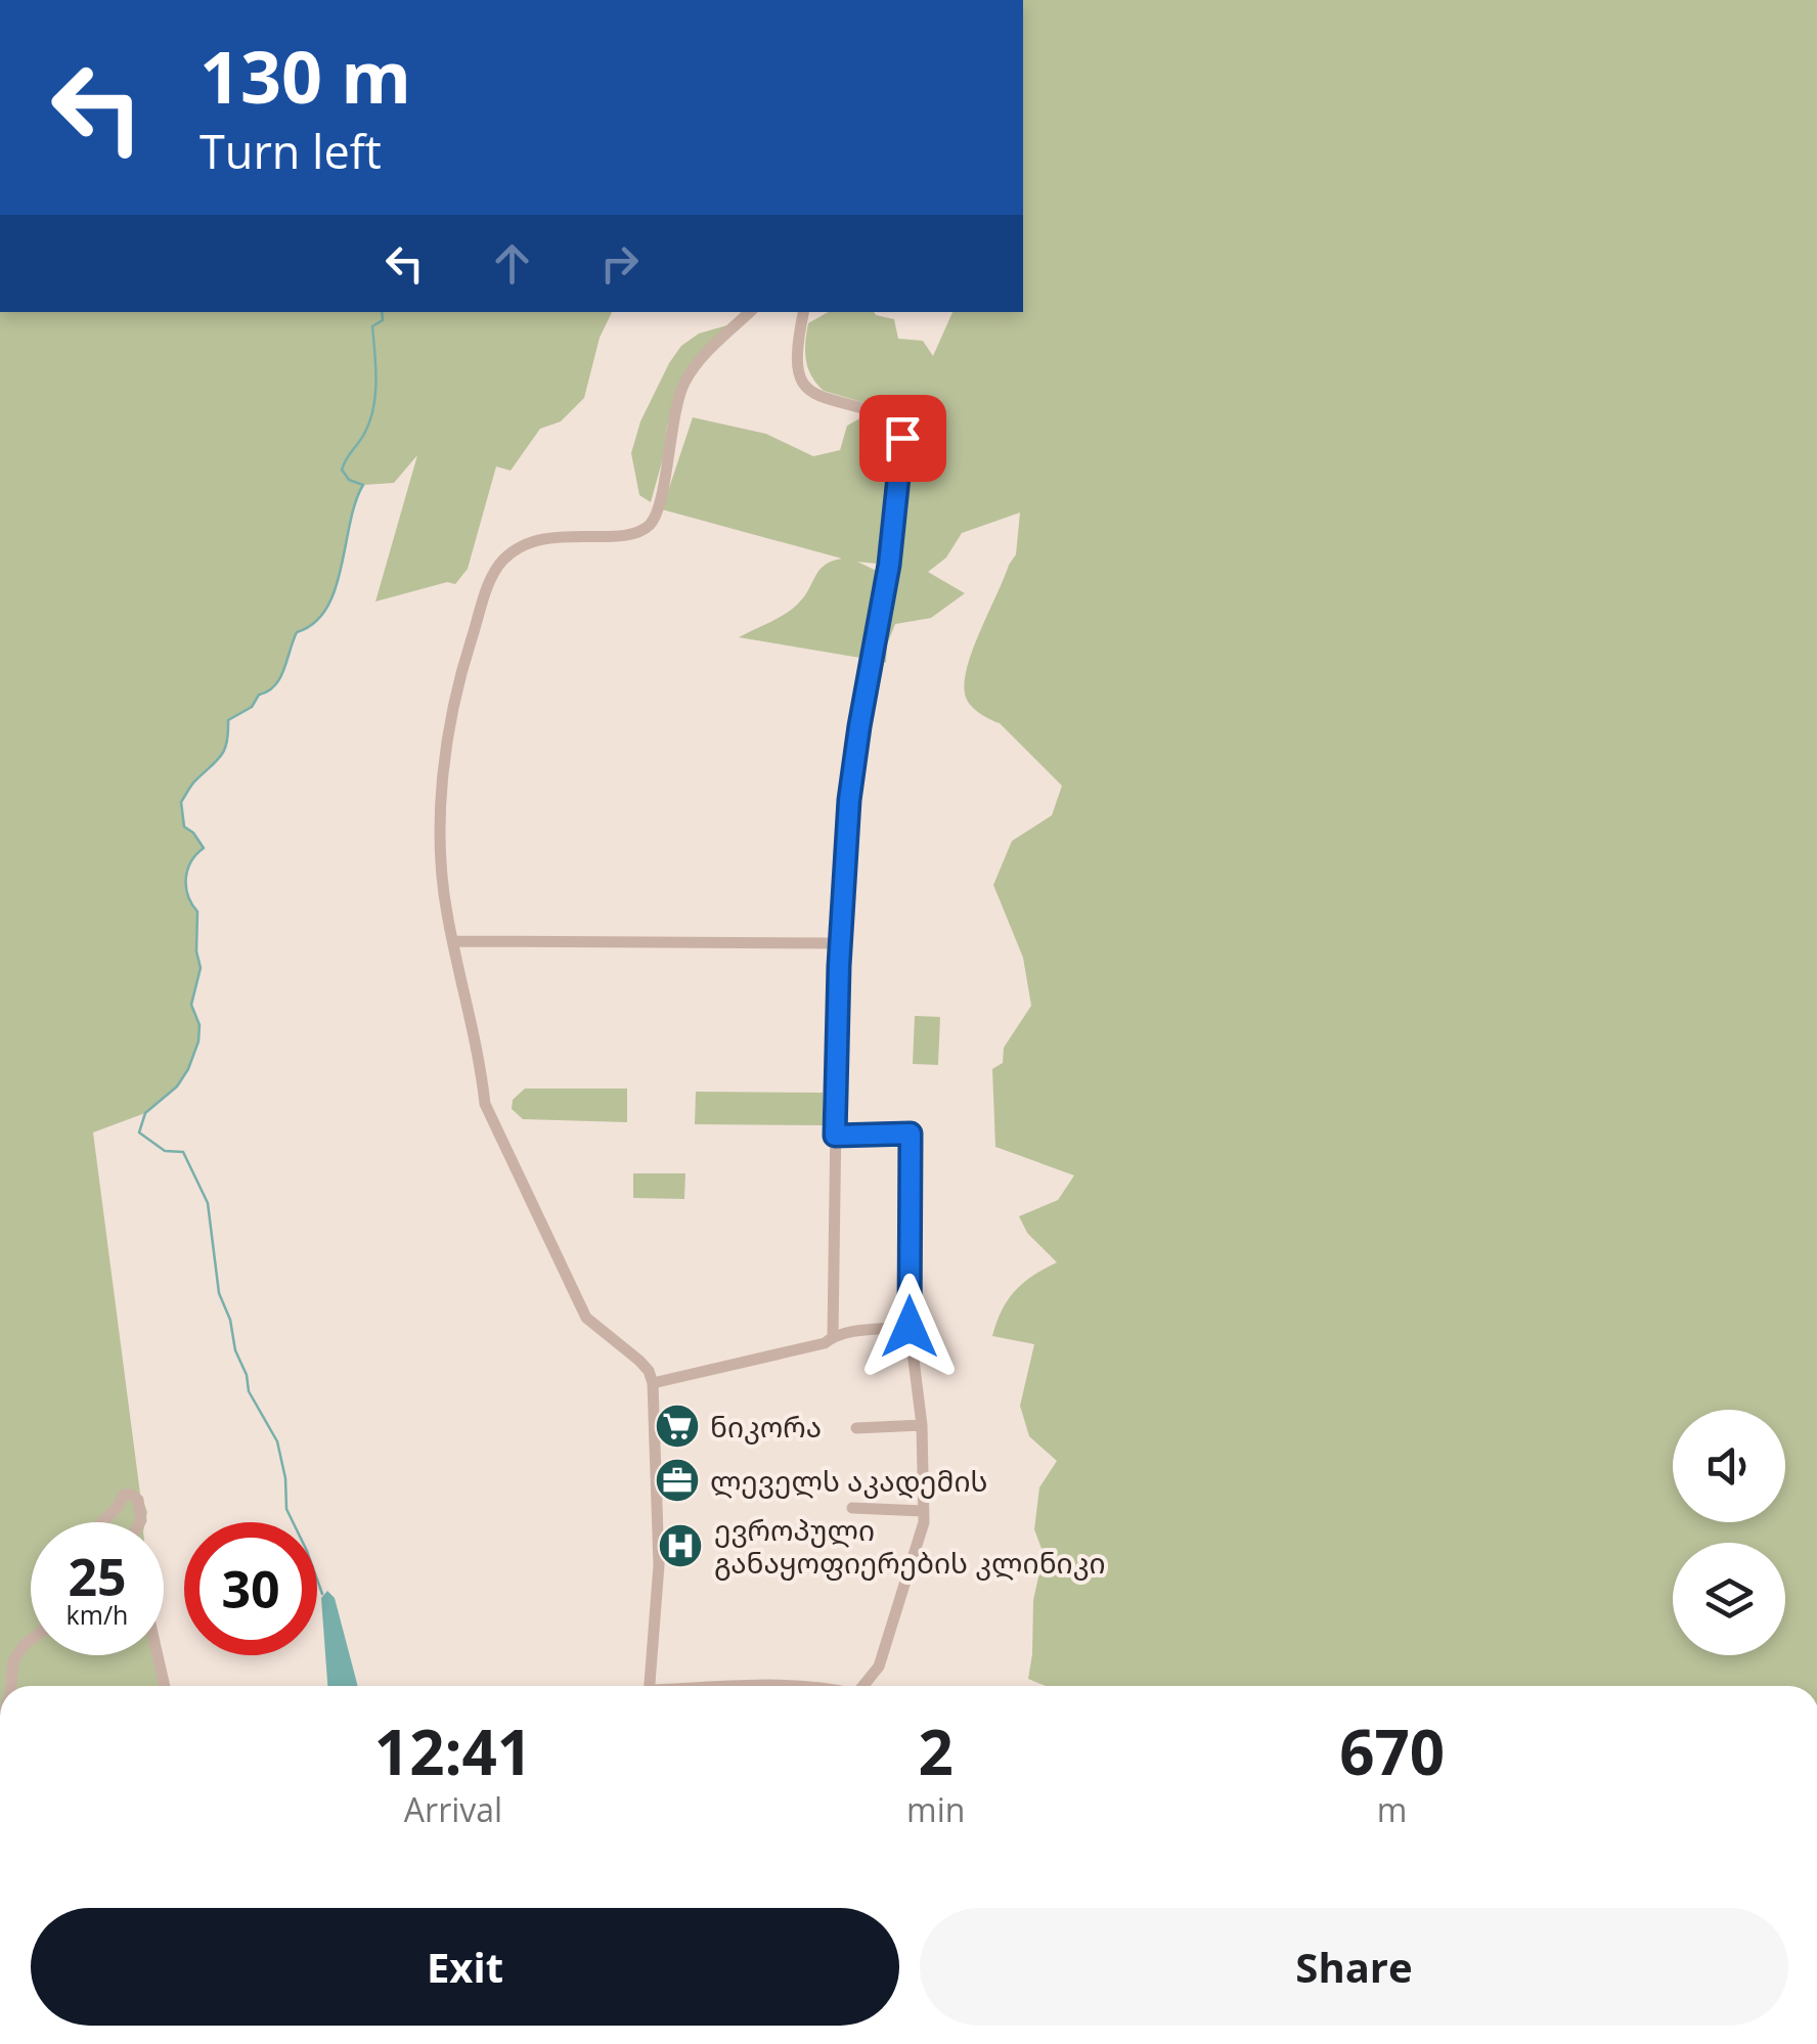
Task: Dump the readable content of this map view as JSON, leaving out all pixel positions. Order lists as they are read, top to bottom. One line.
{"places":{"supermarket":["ნიკორა"],"office":["ლეველს აკადემის"],"hospital":["ევროპული განაყოფიერების კლინიკი"]},"page":{"turn":["130 m","Turn left"],"speed":"25 km/h","limit":"30","eta":["12:41","Arrival","2","min","670","m"],"buttons":["Exit","Share"]}}
